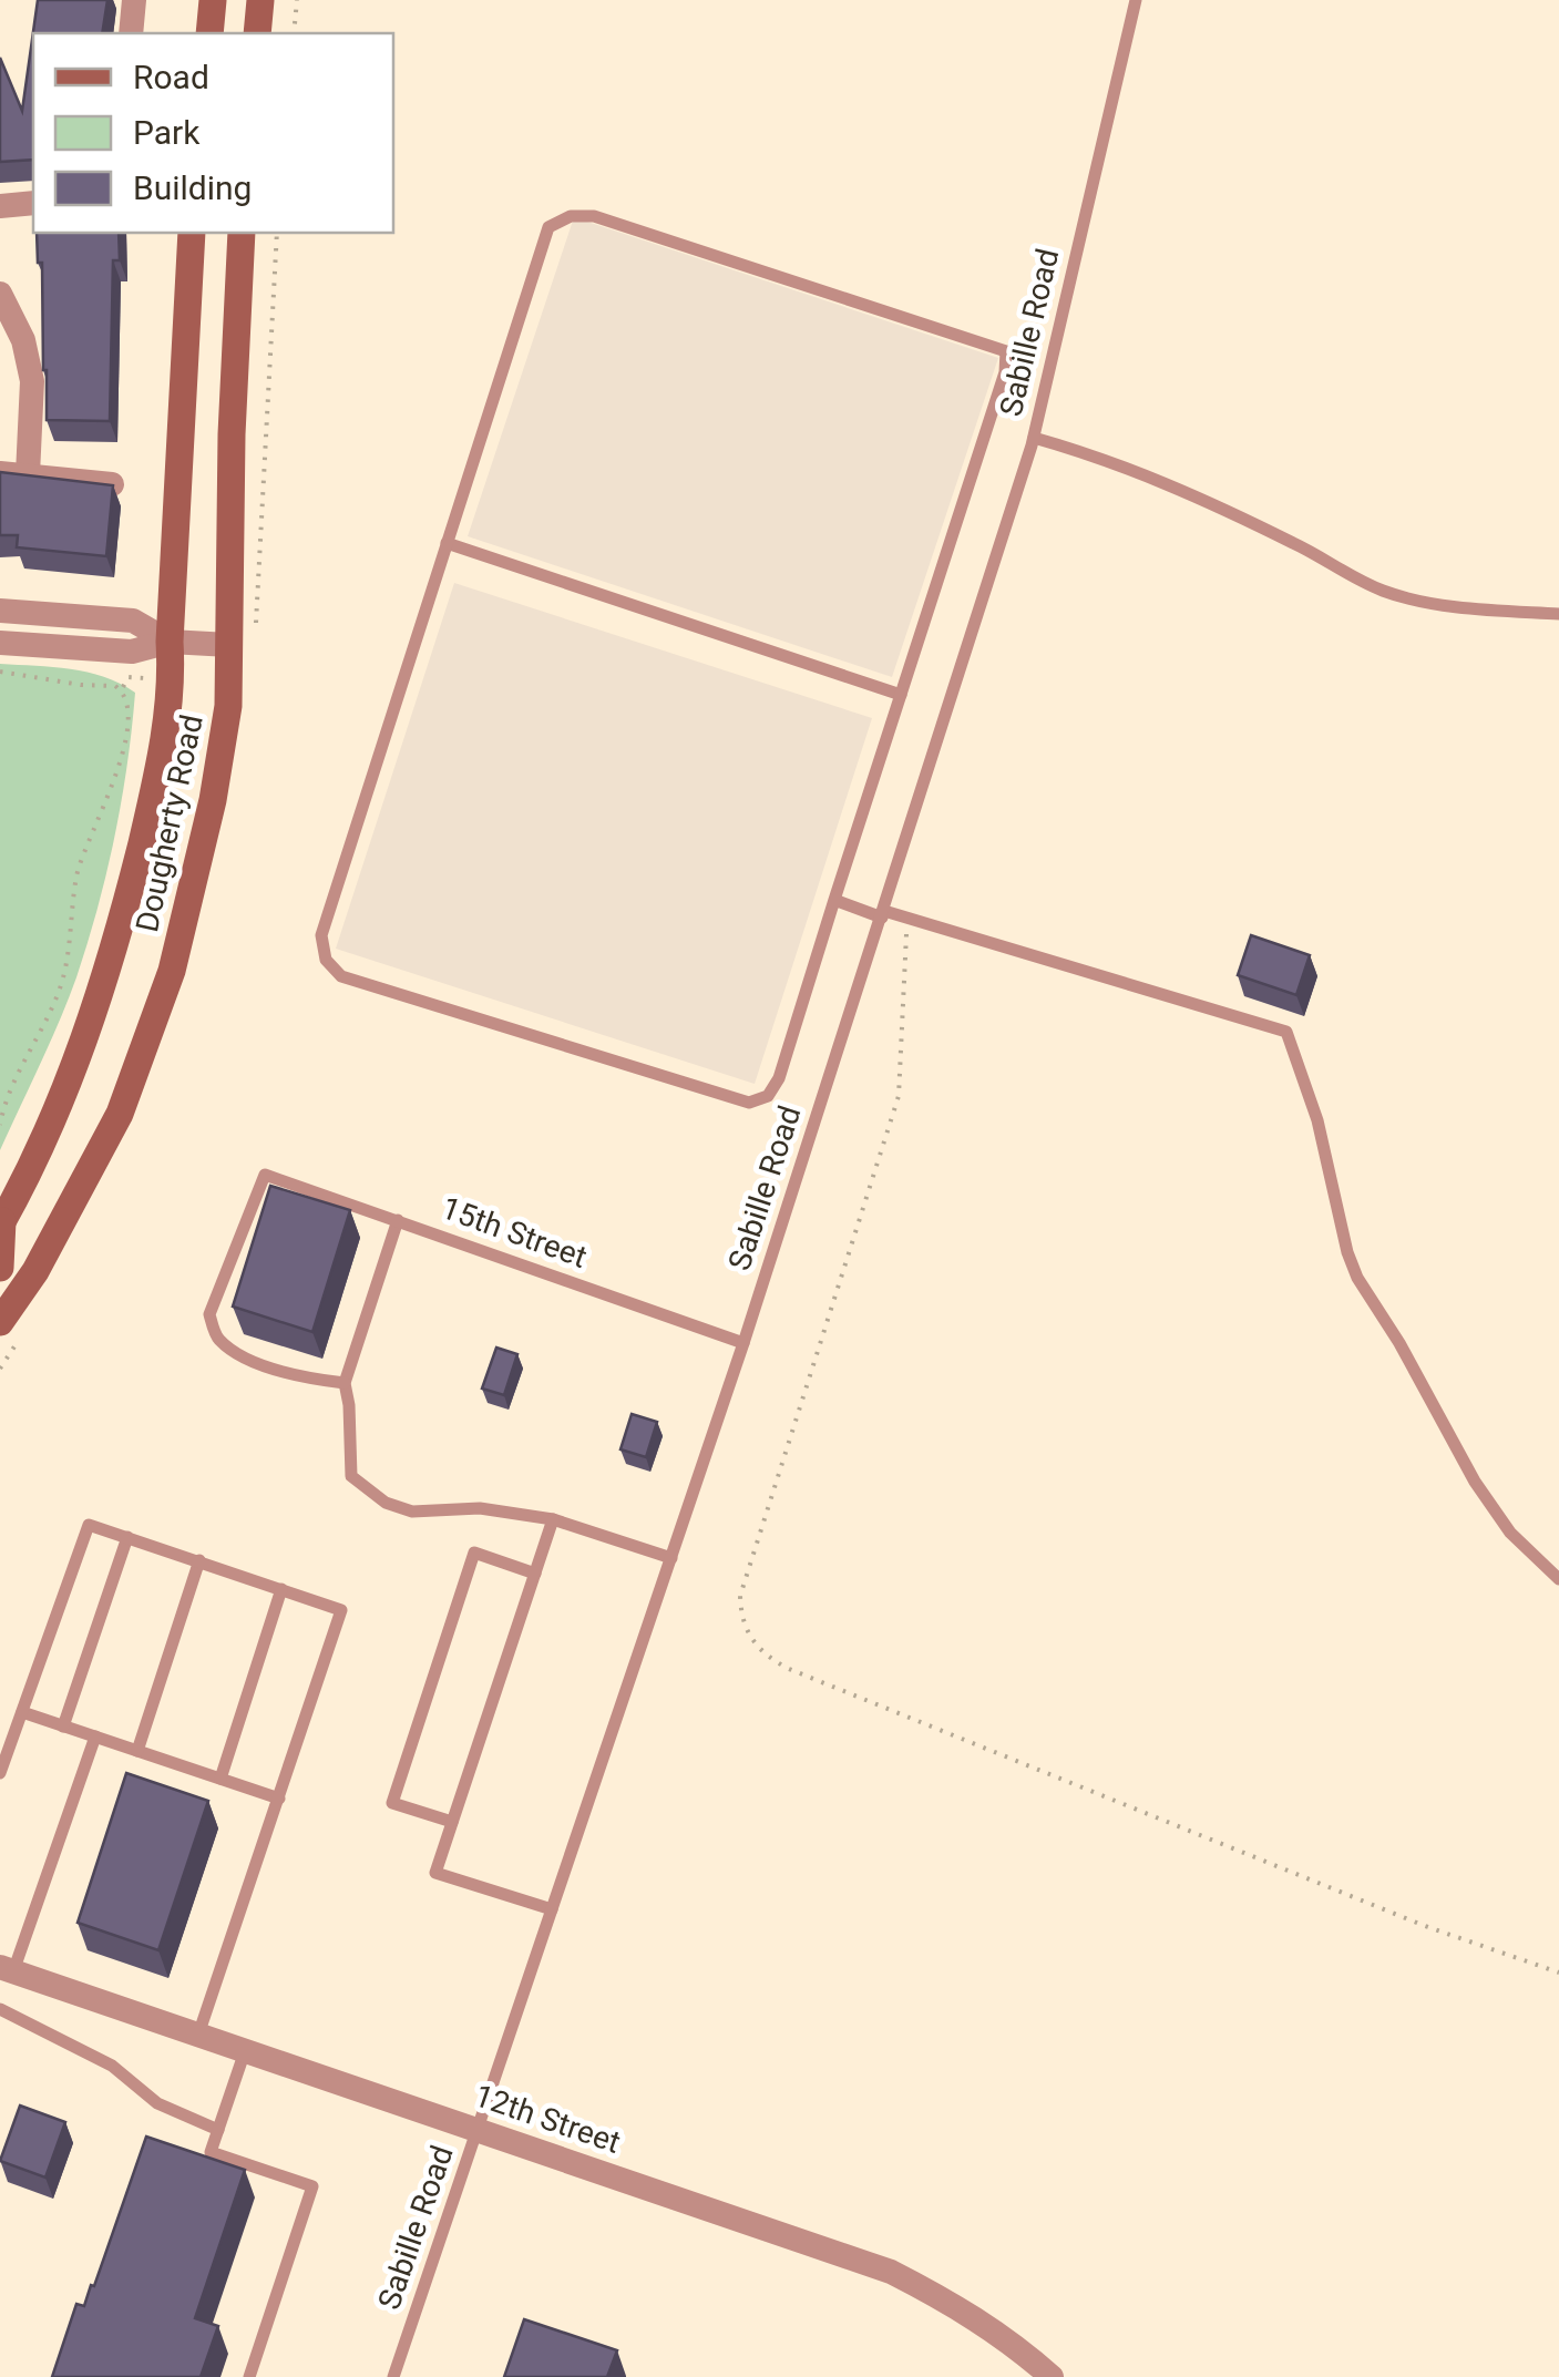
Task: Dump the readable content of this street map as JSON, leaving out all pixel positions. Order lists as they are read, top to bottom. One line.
{"streets":{"main road":["Dougherty Road"],"street":["12th Street"],"lane":["Sabille Road","15th Street"]},"crossings":[["Sabille Road","15th Street"],["Sabille Road","12th Street"]],"legend":["Road","Park","Building"]}
